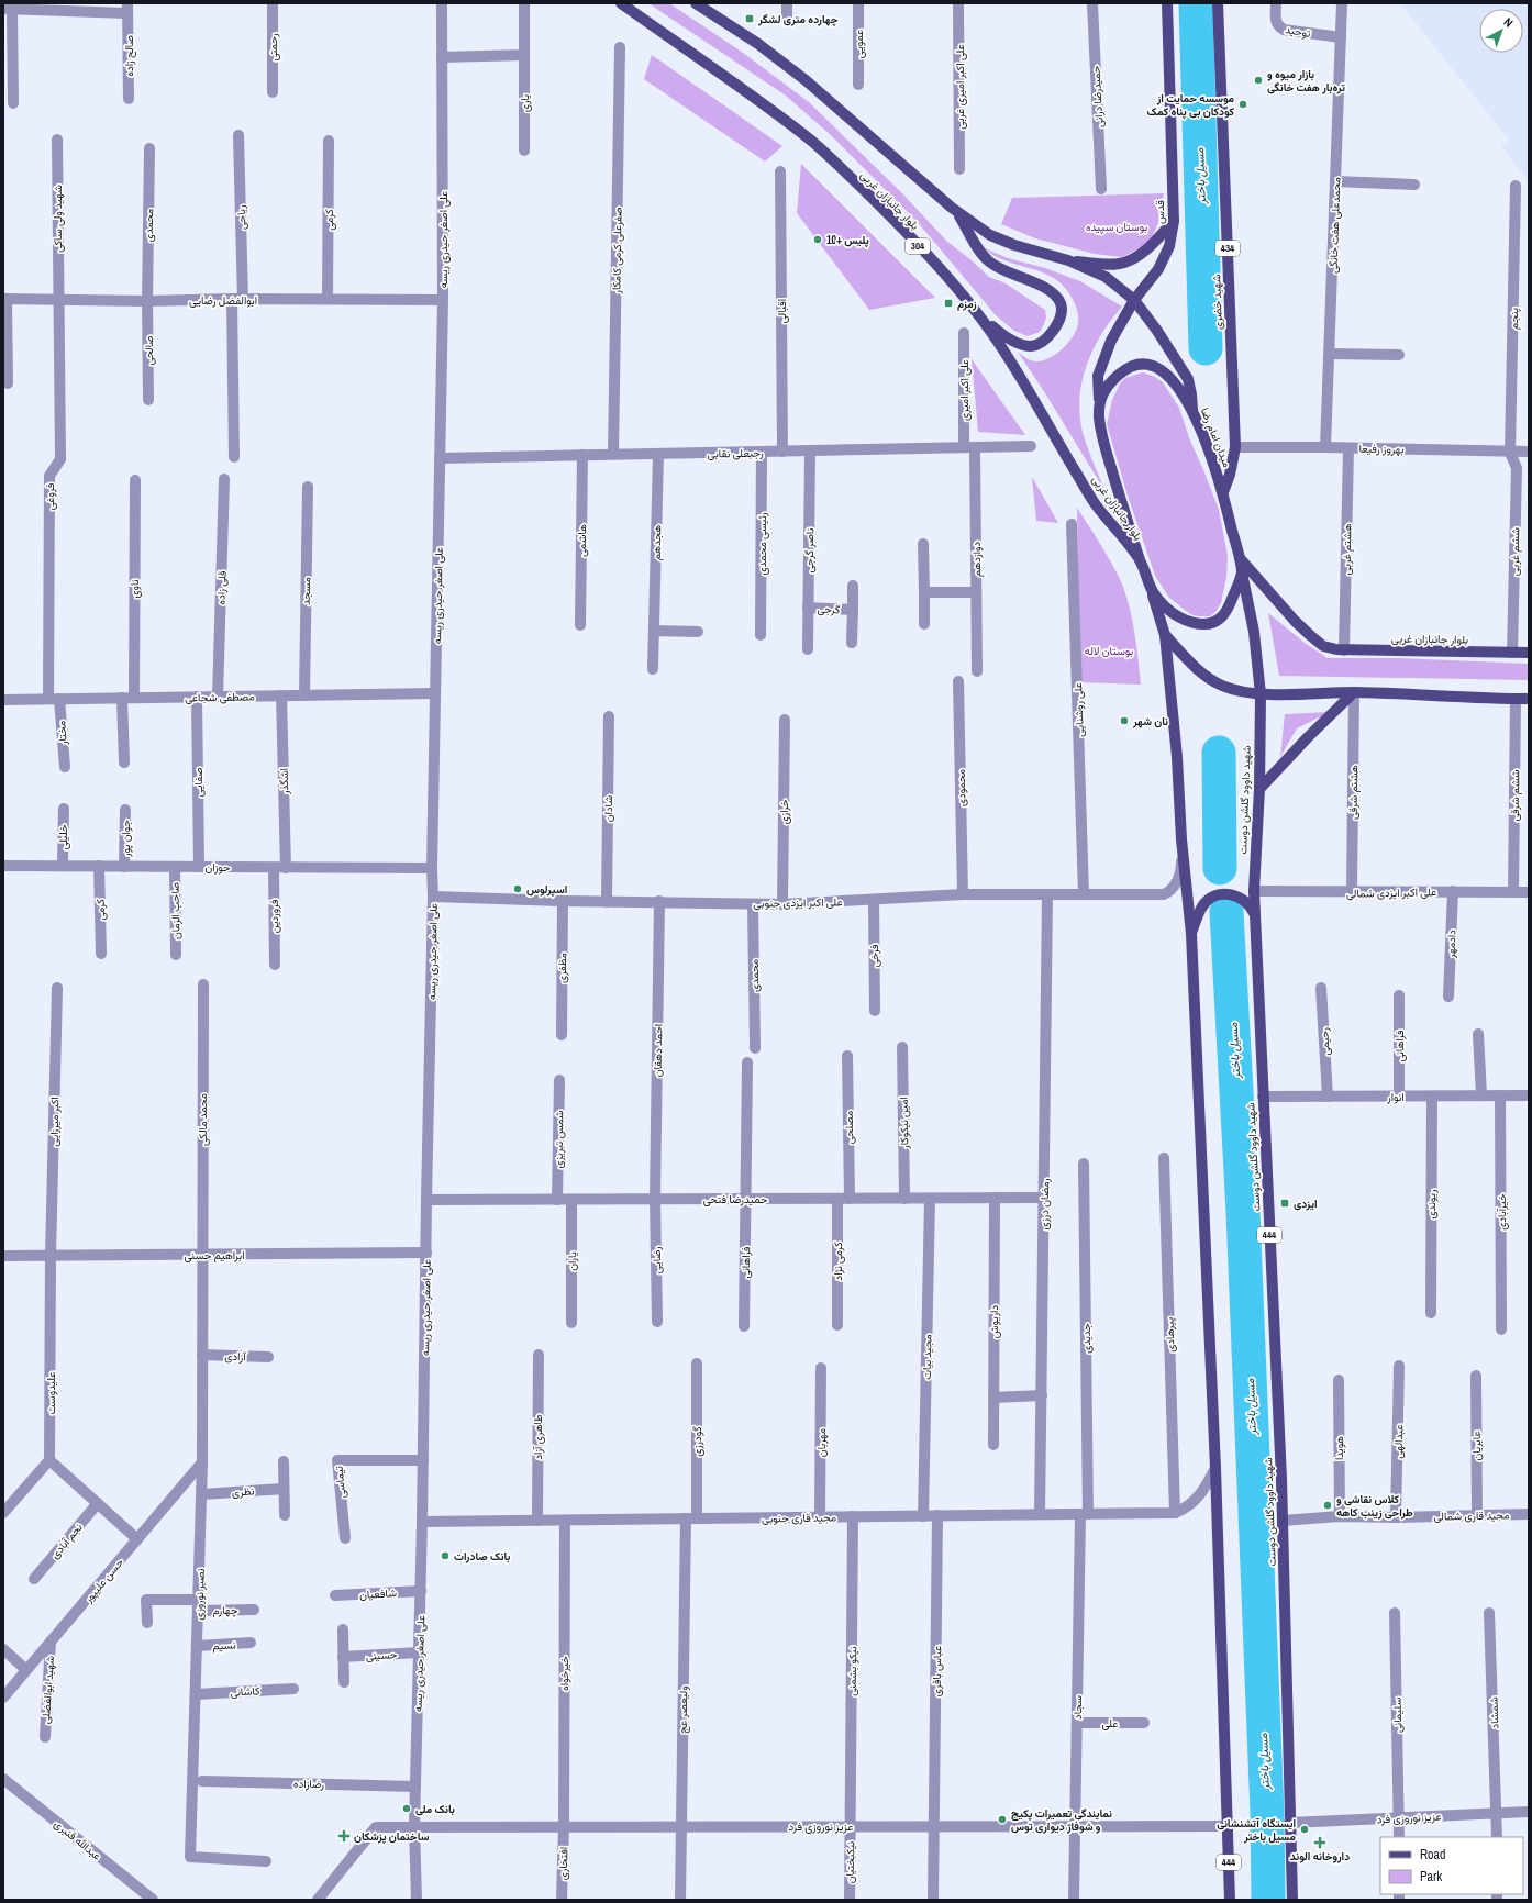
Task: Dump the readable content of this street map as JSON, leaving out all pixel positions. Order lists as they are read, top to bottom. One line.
{"streets":{"main road":["بلوار جانبازان غربی","قدس","304","434","شهید خضری","میدان امام رضا","شهید داوود گلشن دوست","444"],"street":["توحید","عمویی","رحمتی","صالح زاده","علی اکبر امیری غربی","حمیدرضا درانی","یاری","ریاحی","شهید ولی ساکی","کرمی","محمدی","محمدعلی هفت خانگی","علی اصغر حیدری ریسه","صفرعلی کرمی کامکار","ابوالفضل رضایی","اقبالی","پنجم","صالحی","علی اکبر امیری","بهروز رفیعا","رجبعلی نقابی","فروغی","هاشمی","هجدهم","رئیسی محمدی","هشتم غربی","ناصر گرجی","ششم غربی","دوازدهم","قلی زاده","ناوی","مسجد","گرجی","مصطفی شجاعی","علی روشنایی","مختار","اشگذر","صفایی","محمودی","هشتم شرقی","ششم شرقی","شادان","خرازی","خلیلی","جوان پور","حوزان","علی اکبر ایزدی شمالی","علی اکبر ایزدی جنوبی","صاحب الزمان","فروردین","دادمهر","فرخی","مظفری","رحیمی","فراهانی","احمد دهقان","انوار","محمد مالکی","اکبر میرزایی","امین نیکوکار","مصلحی","شمس تبریزی","حمیدرضا فتحی","رمضان درزی","ریوندی","خیرآبادی","ابراهیم حسنی","رضایی","یاران","کرمی نژاد","داریوش","پیرهادی","جدیدی","آزادی","مجید بیات","علیدوست","طاهری آزاد","گودرزی","عبدالهی","مهربان","عابریان","هویدا","تیماسی","نظری","مجید قاری شمالی","مجید قاری جنوبی","نجم آبادی","حسن علیپور","شافعیان","نصیر نوروزی","چهارم","نسیم","حسینی","نیکو بشمنی","عباس باقری","خیرخواه","شهید ابوالفضلی","کاشانی","سجاد","ولیعصر عج","شمشاد","سلیمانی","علی","رضازاده","عزیز نوروزی فرد","عبدالله قنبری","نیکبختیان","افتخاری"]},"crossings":[["توحید","محمدعلی هفت خانگی"],["بلوار جانبازان غربی","میدان امام رضا"],["بلوار جانبازان غربی","هشتم غربی"],["بلوار جانبازان غربی","ششم غربی"],["قدس","میدان امام رضا"],["ریاحی","ابوالفضل رضایی"],["شهید ولی ساکی","ابوالفضل رضایی"],["شهید ولی ساکی","فروغی"],["کرمی","ابوالفضل رضایی"],["کرمی","حوزان"],["محمدی","ابوالفضل رضایی"],["محمدی","صالحی"],["محمدی","علی اکبر ایزدی جنوبی"],["محمدعلی هفت خانگی","بهروز رفیعا"],["علی اصغر حیدری ریسه","ابوالفضل رضایی"],["علی اصغر حیدری ریسه","رجبعلی نقابی"],["علی اصغر حیدری ریسه","مصطفی شجاعی"],["علی اصغر حیدری ریسه","حوزان"],["علی اصغر حیدری ریسه","علی اکبر ایزدی جنوبی"],["علی اصغر حیدری ریسه","حمیدرضا فتحی"],["علی اصغر حیدری ریسه","ابراهیم حسنی"],["علی اصغر حیدری ریسه","تیماسی"],["علی اصغر حیدری ریسه","مجید قاری جنوبی"],["علی اصغر حیدری ریسه","شافعیان"],["علی اصغر حیدری ریسه","حسینی"],["علی اصغر حیدری ریسه","رضازاده"],["علی اصغر حیدری ریسه","عزیز نوروزی فرد"],["صفرعلی کرمی کامکار","رجبعلی نقابی"],["ابوالفضل رضایی","صالحی"],["ابوالفضل رضایی","فروغی"],["شهید خضری","میدان امام رضا"],["شهید خضری","بهروز رفیعا"],["اقبالی","رجبعلی نقابی"],["پنجم","بهروز رفیعا"],["پنجم","ششم غربی"],["علی اکبر امیری","رجبعلی نقابی"],["علی اکبر امیری","دوازدهم"],["میدان امام رضا","شهید داوود گلشن دوست"],["بهروز رفیعا","هشتم غربی"],["بهروز رفیعا","ششم غربی"],["رجبعلی نقابی","هاشمی"],["رجبعلی نقابی","هجدهم"],["رجبعلی نقابی","رئیسی محمدی"],["رجبعلی نقابی","ناصر گرجی"],["رجبعلی نقابی","دوازدهم"],["فروغی","مصطفی شجاعی"],["فروغی","مختار"],["ناصر گرجی","گرجی"],["قلی زاده","مصطفی شجاعی"],["ناوی","مصطفی شجاعی"],["مسجد","مصطفی شجاعی"],["مصطفی شجاعی","مختار"],["مصطفی شجاعی","اشگذر"],["مصطفی شجاعی","صفایی"],["علی روشنایی","علی اکبر ایزدی جنوبی"],["اشگذر","حوزان"],["صفایی","حوزان"],["محمودی","علی اکبر ایزدی جنوبی"],["هشتم شرقی","علی اکبر ایزدی شمالی"],["ششم شرقی","علی اکبر ایزدی شمالی"],["شهید داوود گلشن دوست","علی اکبر ایزدی شمالی"],["شهید داوود گلشن دوست","انوار"],["شهید داوود گلشن دوست","مجید قاری شمالی"],["شهید داوود گلشن دوست","عزیز نوروزی فرد"],["شادان","علی اکبر ایزدی جنوبی"],["خرازی","علی اکبر ایزدی جنوبی"],["خلیلی","حوزان"],["جوان پور","حوزان"],["حوزان","صاحب الزمان"],["حوزان","فروردین"],["علی اکبر ایزدی شمالی","دادمهر"],["علی اکبر ایزدی جنوبی","فرخی"],["علی اکبر ایزدی جنوبی","مظفری"],["علی اکبر ایزدی جنوبی","احمد دهقان"],["علی اکبر ایزدی جنوبی","رمضان درزی"],["علی اکبر ایزدی جنوبی","444"],["رحیمی","انوار"],["فراهانی","انوار"],["فراهانی","حمیدرضا فتحی"],["احمد دهقان","حمیدرضا فتحی"],["احمد دهقان","رضایی"],["انوار","ریوندی"],["انوار","خیرآبادی"],["محمد مالکی","ابراهیم حسنی"],["محمد مالکی","نصیر نوروزی"],["اکبر میرزایی","ابراهیم حسنی"],["اکبر میرزایی","علیدوست"],["امین نیکوکار","حمیدرضا فتحی"],["مصلحی","حمیدرضا فتحی"],["شمس تبریزی","حمیدرضا فتحی"],["حمیدرضا فتحی","رمضان درزی"],["حمیدرضا فتحی","رضایی"],["حمیدرضا فتحی","یاران"],["حمیدرضا فتحی","کرمی نژاد"],["حمیدرضا فتحی","داریوش"],["حمیدرضا فتحی","مجید بیات"],["رمضان درزی","مجید قاری جنوبی"],["444","عزیز نوروزی فرد"],["ابراهیم حسنی","علیدوست"],["ابراهیم حسنی","نصیر نوروزی"],["پیرهادی","مجید قاری جنوبی"],["جدیدی","مجید قاری جنوبی"],["جدیدی","سجاد"],["آزادی","نصیر نوروزی"],["مجید بیات","مجید قاری جنوبی"],["طاهری آزاد","مجید قاری جنوبی"],["گودرزی","مجید قاری جنوبی"],["گودرزی","ولیعصر عج"],["عبدالهی","مجید قاری شمالی"],["مهربان","مجید قاری جنوبی"],["عابریان","مجید قاری شمالی"],["هویدا","مجید قاری شمالی"],["نظری","نصیر نوروزی"],["مجید قاری جنوبی","نیکو بشمنی"],["مجید قاری جنوبی","عباس باقری"],["مجید قاری جنوبی","خیرخواه"],["مجید قاری جنوبی","سجاد"],["مجید قاری جنوبی","ولیعصر عج"],["حسن علیپور","نصیر نوروزی"],["حسن علیپور","شهید ابوالفضلی"],["نصیر نوروزی","چهارم"],["نصیر نوروزی","نسیم"],["نصیر نوروزی","کاشانی"],["نیکو بشمنی","عزیز نوروزی فرد"],["نیکو بشمنی","نیکبختیان"],["عباس باقری","عزیز نوروزی فرد"],["خیرخواه","عزیز نوروزی فرد"],["خیرخواه","افتخاری"],["سجاد","علی"],["سجاد","عزیز نوروزی فرد"],["ولیعصر عج","عزیز نوروزی فرد"],["شمشاد","عزیز نوروزی فرد"],["سلیمانی","عزیز نوروزی فرد"],["عزیز نوروزی فرد","نیکبختیان"],["عزیز نوروزی فرد","افتخاری"]],"water":["مسیل باختر"],"parks":["بوستان سپیده","بوستان لاله"],"places":{"transit":["چهارده متری لشگر","زمزم","ایزدی"],"other":["بازار میوه و تره‌بار هفت خانگی","موسسه حمایت از کودکان بی پناه کمک","پلیس +10","نان شهر","اسپرلوس","کلاس نقاشی و طراحی زینب کاهه","بانک صادرات","بانک ملی","نمایندگی تعمیرات پکیج و شوفاژ دیواری توس","ایستگاه آتشنشانی مسیل باختر"],"health":["ساختمان پزشکان","داروخانه الوند"]},"legend":["Road","Park"],"north":"top right"}
